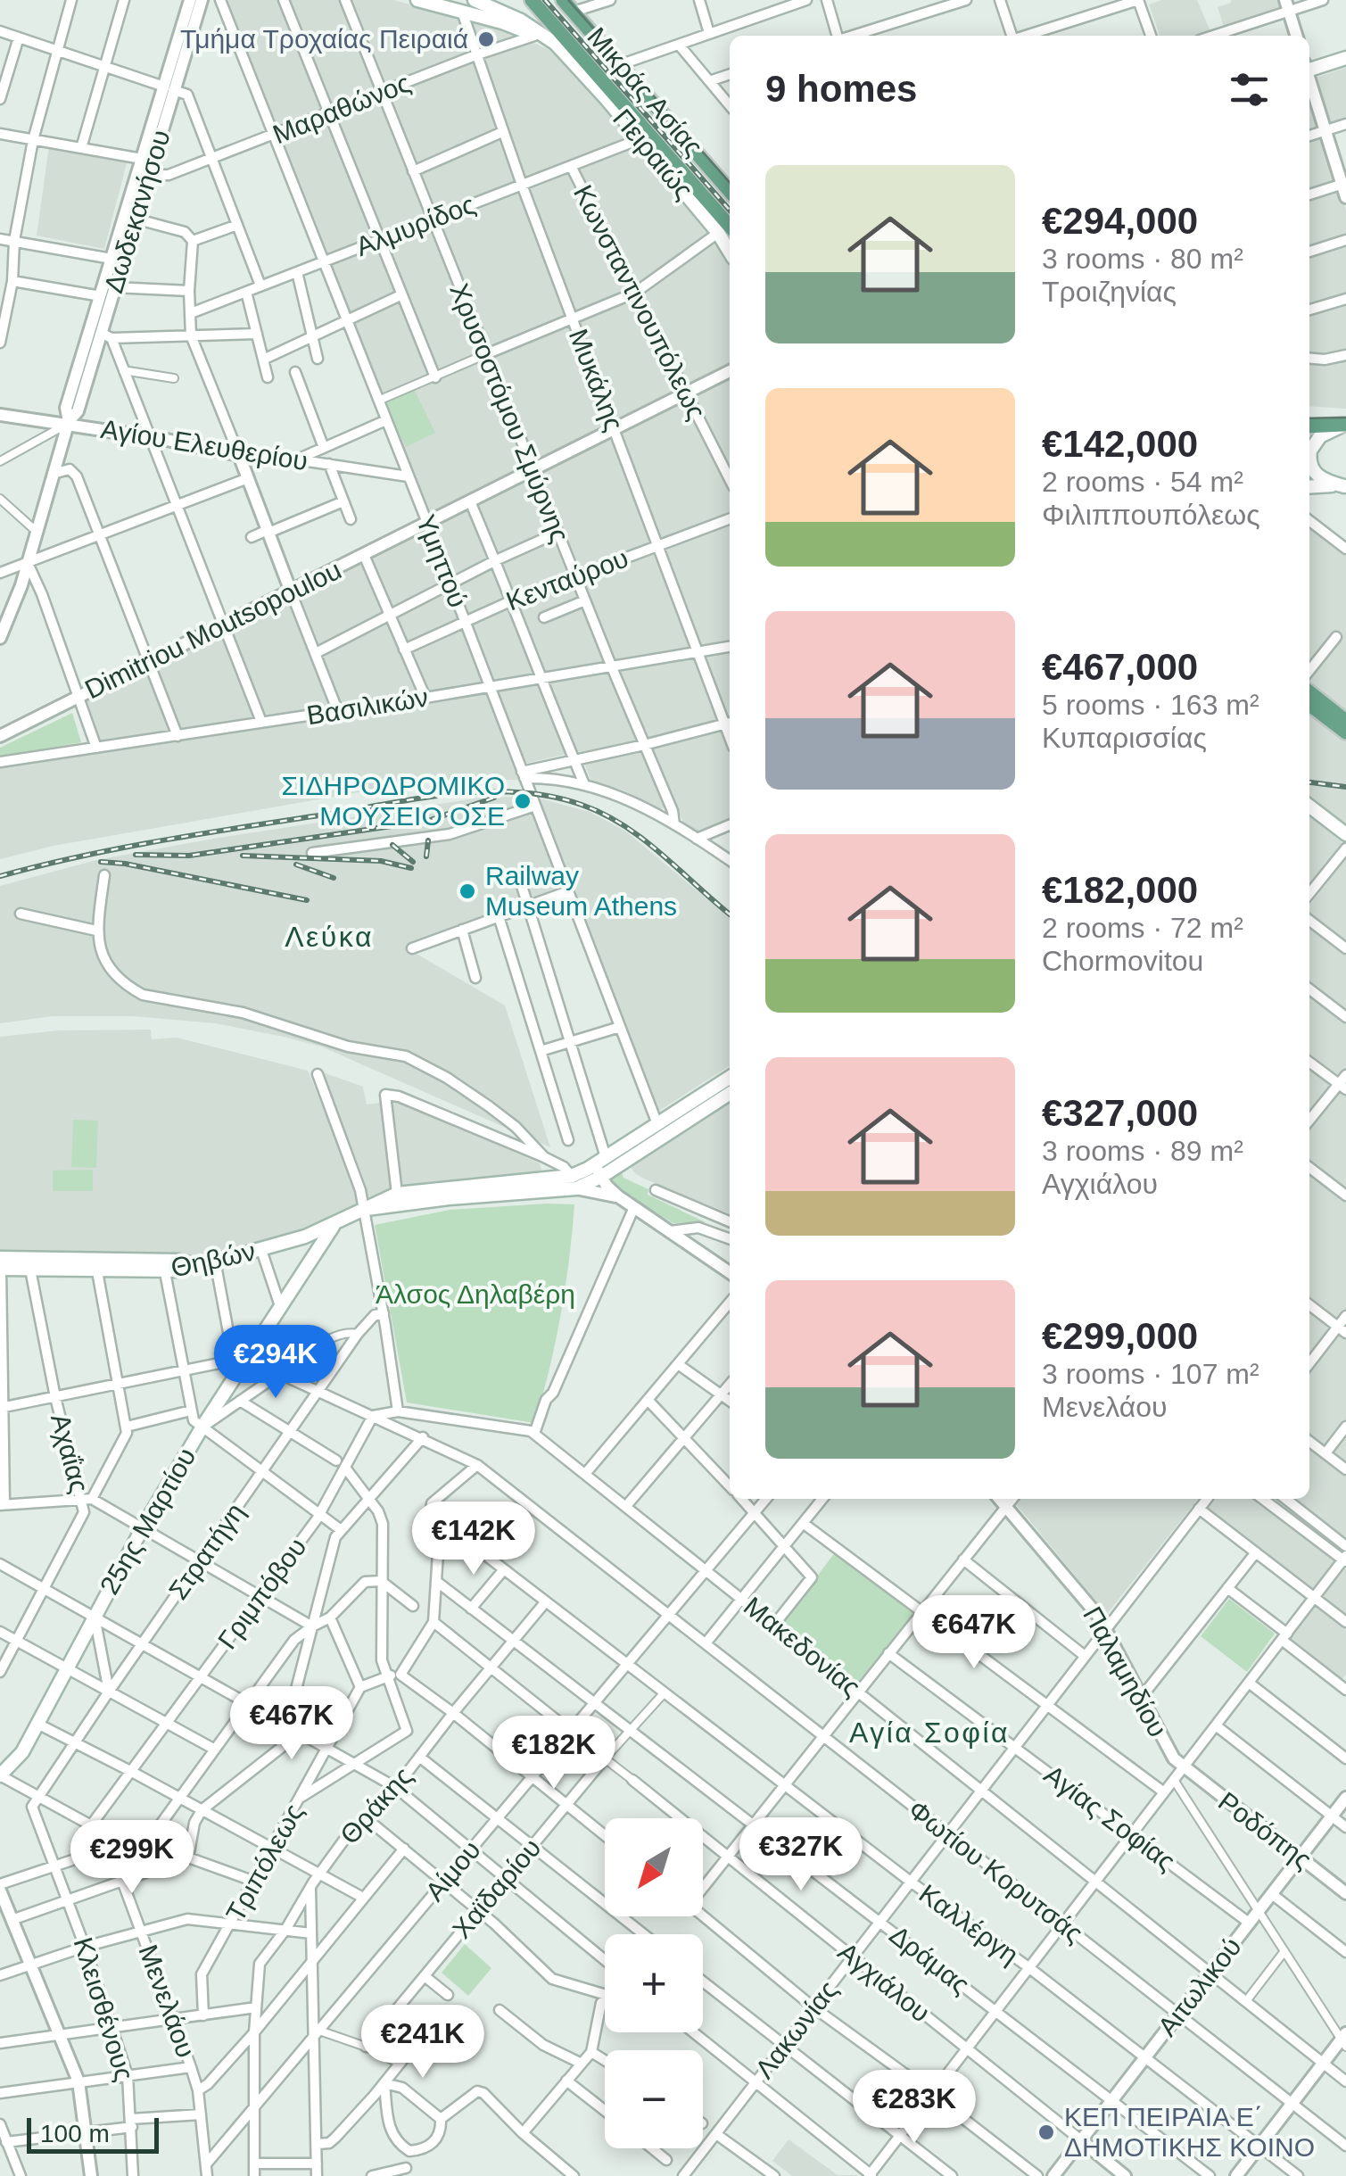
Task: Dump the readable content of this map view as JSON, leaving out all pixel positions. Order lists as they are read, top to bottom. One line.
{"streets":{"main road":["Μικράς Ασίας","Πειραιώς","Θηβών","25ης Μαρτίου"],"street":["Μαραθώνος","Δωδεκανήσου","Αλμυρίδος","Κωνσταντινουπόλεως","Μυκάλης","Χρυσοστόμου Σμύρνης","Αγίου Ελευθερίου","Υμηττού","Κενταύρου","Dimitriou Moutsopoulou","Βασιλικών","Αχαΐας","Στρατήγη","Γριμπόβου","Μακεδονίας","Παλαμηδίου","Θράκης","Αγίας Σοφίας","Ροδόπης","Τριπόλεως","Αίμου","Φωτίου Κορυτσάς","Χαϊδαρίου","Καλλέργη","Δράμας","Αγχιάλου","Αιτωλικού","Μενελάου","Κλεισθένους","Λακωνίας"]},"crossings":[["Μαραθώνος","Πειραιώς"],["Μαραθώνος","Δωδεκανήσου"],["Μαραθώνος","Μυκάλης"],["Μαραθώνος","Χρυσοστόμου Σμύρνης"],["Μαραθώνος","Υμηττού"],["Πειραιώς","Αλμυρίδος"],["Πειραιώς","Μυκάλης"],["Δωδεκανήσου","Αγίου Ελευθερίου"],["Αλμυρίδος","Κωνσταντινουπόλεως"],["Αλμυρίδος","Μυκάλης"],["Αλμυρίδος","Χρυσοστόμου Σμύρνης"],["Αλμυρίδος","Υμηττού"],["Κωνσταντινουπόλεως","Dimitriou Moutsopoulou"],["Μυκάλης","Κενταύρου"],["Μυκάλης","Dimitriou Moutsopoulou"],["Μυκάλης","Βασιλικών"],["Χρυσοστόμου Σμύρνης","Κενταύρου"],["Χρυσοστόμου Σμύρνης","Dimitriou Moutsopoulou"],["Χρυσοστόμου Σμύρνης","Βασιλικών"],["Αγίου Ελευθερίου","Υμηττού"],["Υμηττού","Κενταύρου"],["Υμηττού","Dimitriou Moutsopoulou"],["Υμηττού","Βασιλικών"],["Υμηττού","Θηβών"],["Θηβών","Αχαΐας"],["Θηβών","25ης Μαρτίου"],["25ης Μαρτίου","Φωτίου Κορυτσάς"],["Στρατήγη","Φωτίου Κορυτσάς"],["Στρατήγη","Κλεισθένους"],["Γριμπόβου","Φωτίου Κορυτσάς"],["Μακεδονίας","Αίμου"],["Μακεδονίας","Αιτωλικού"],["Μακεδονίας","Λακωνίας"],["Παλαμηδίου","Ροδόπης"],["Παλαμηδίου","Λακωνίας"],["Θράκης","Αίμου"],["Θράκης","Καλλέργη"],["Θράκης","Δράμας"],["Θράκης","Αγχιάλου"],["Αγίας Σοφίας","Αιτωλικού"],["Αγίας Σοφίας","Λακωνίας"],["Ροδόπης","Αιτωλικού"],["Αίμου","Φωτίου Κορυτσάς"],["Αίμου","Καλλέργη"],["Αίμου","Δράμας"],["Αίμου","Αγχιάλου"],["Αίμου","Μενελάου"],["Φωτίου Κορυτσάς","Καλλέργη"],["Φωτίου Κορυτσάς","Αιτωλικού"],["Φωτίου Κορυτσάς","Λακωνίας"],["Χαϊδαρίου","Καλλέργη"],["Χαϊδαρίου","Δράμας"],["Χαϊδαρίου","Αγχιάλου"],["Καλλέργη","Αιτωλικού"],["Καλλέργη","Λακωνίας"],["Δράμας","Αιτωλικού"],["Δράμας","Λακωνίας"],["Αγχιάλου","Αιτωλικού"],["Αγχιάλου","Λακωνίας"]],"districts":["Λεύκα","Αγία Σοφία"],"parks":["Άλσος Δηλαβέρη"],"places":["Τμήμα Τροχαίας Πειραιά","ΣΙΔΗΡΟΔΡΟΜΙΚΟ ΜΟΥΣΕΙΟ ΟΣΕ","Railway Museum Athens","ΚΕΠ ΠΕΙΡΑΙΑ Ε΄ ΔΗΜΟΤΙΚΗΣ ΚΟΙΝΟ"],"scale_bar":"100 m","north":"bottom left","page":{"heading":"9 homes","list":[{"name":"€294,000","note":"3 rooms · 80 m² · Τροιζηνίας"},{"name":"€142,000","note":"2 rooms · 54 m² · Φιλιππουπόλεως"},{"name":"€467,000","note":"5 rooms · 163 m² · Κυπαρισσίας"},{"name":"€182,000","note":"2 rooms · 72 m² · Chormovitou"},{"name":"€327,000","note":"3 rooms · 89 m² · Αγχιάλου"},{"name":"€299,000","note":"3 rooms · 107 m² · Μενελάου"}],"price":["€294K","€142K","€647K","€467K","€182K","€327K","€299K","€241K","€283K"],"map_buttons":["+","−"],"scale":"100 m"}}
